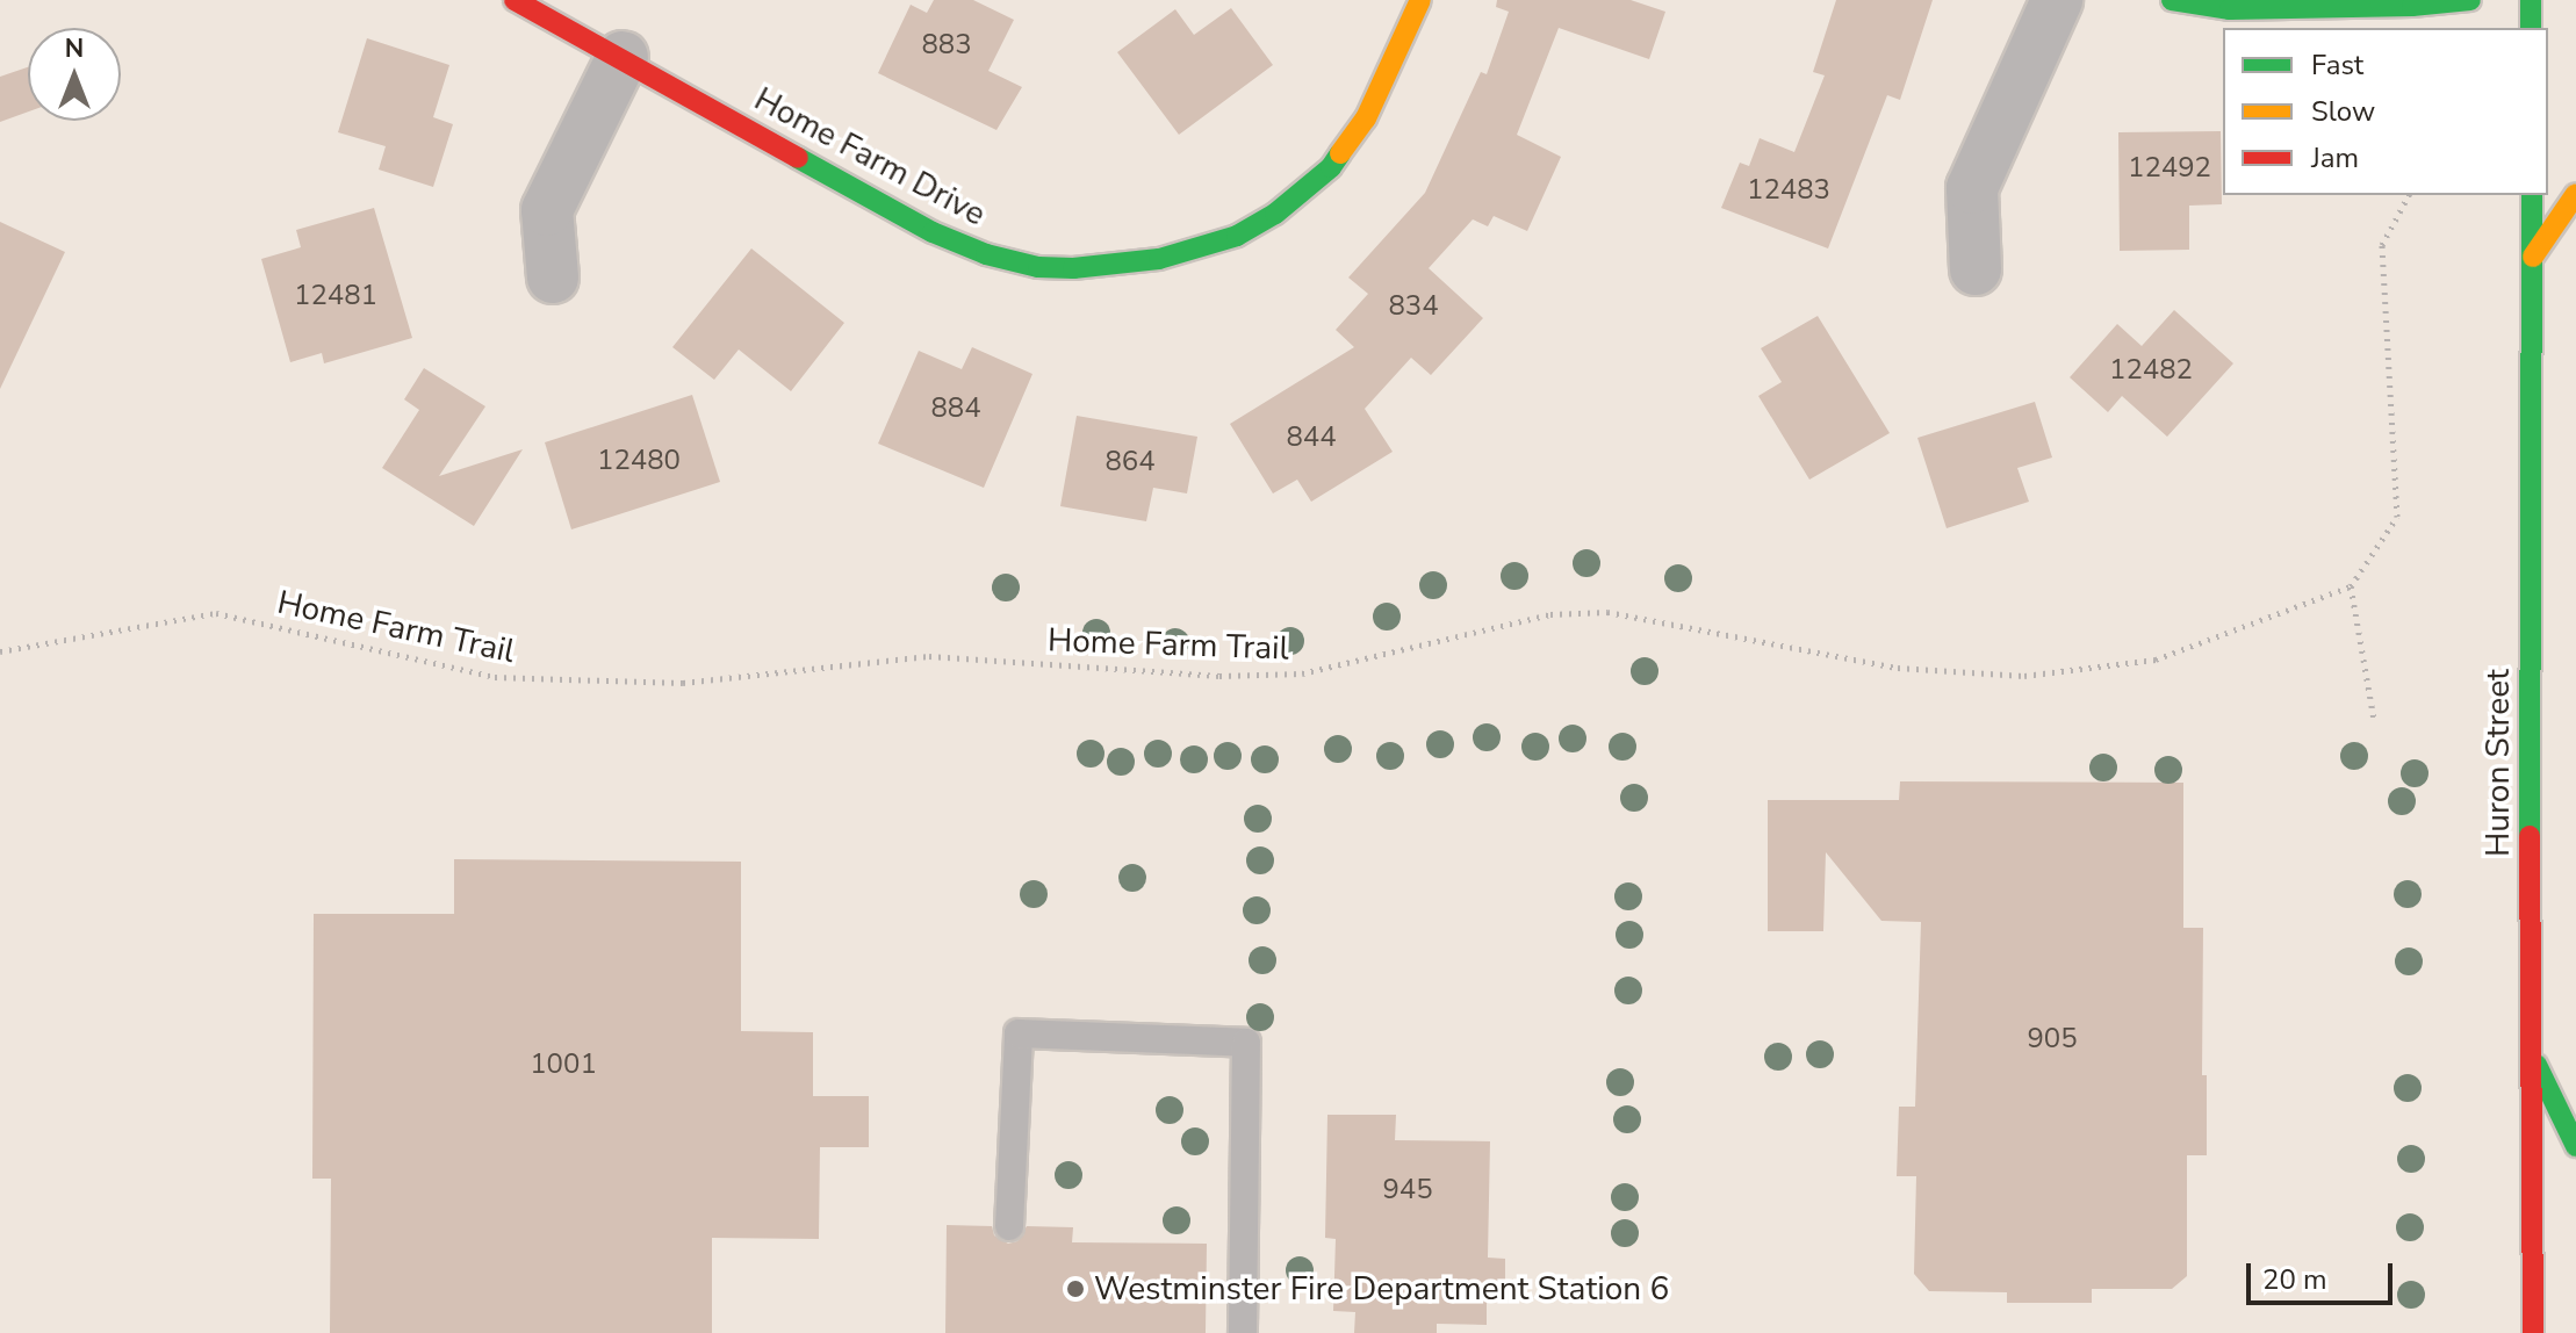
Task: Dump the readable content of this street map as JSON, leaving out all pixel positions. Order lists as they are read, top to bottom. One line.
{"streets":{"street":["Home Farm Drive","Huron Street"],"path":["Home Farm Trail"]},"places":["Westminster Fire Department Station 6"],"house_numbers":["883","12492","12483","12481","834","12482","884","844","12480","864","905","1001","945"],"legend":["Fast","Slow","Jam"],"scale_bar":"20 m","north":"top"}
